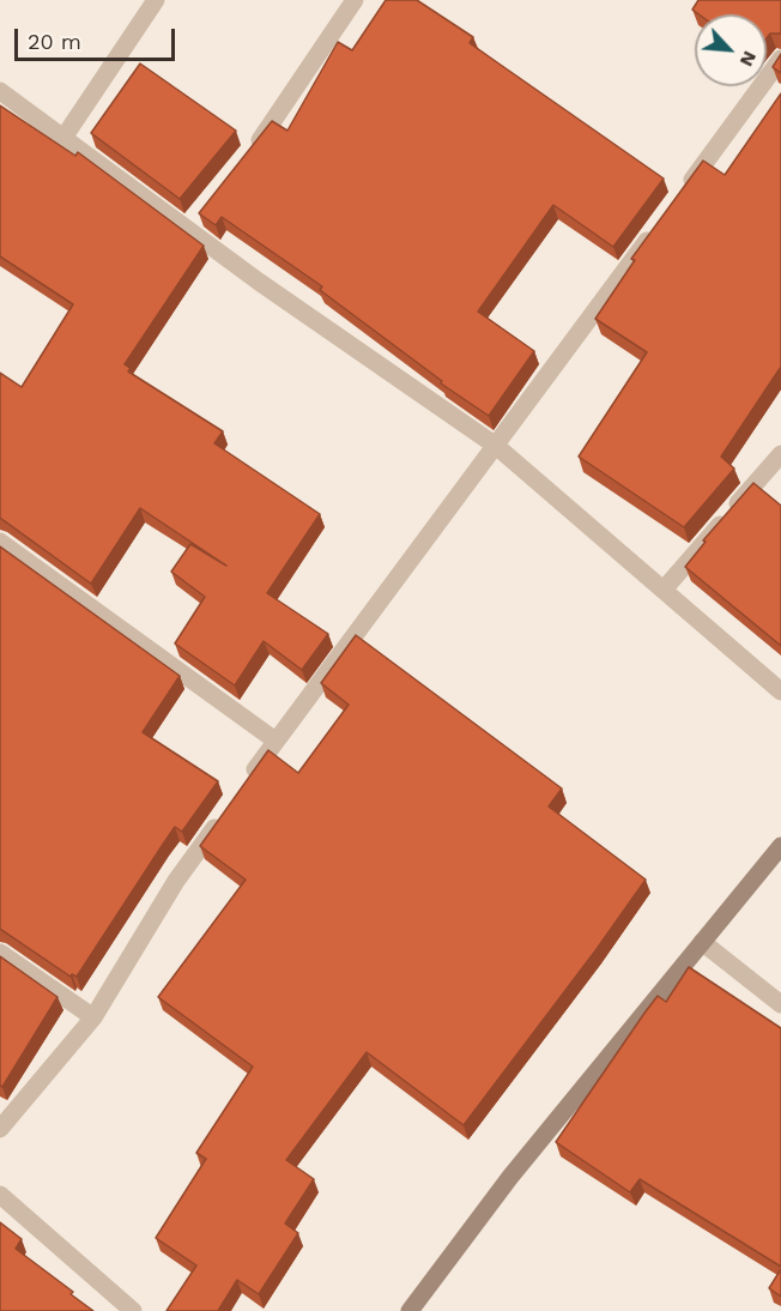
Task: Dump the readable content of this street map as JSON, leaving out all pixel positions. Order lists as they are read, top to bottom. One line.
{"scale_bar":"20 m","north":"bottom right"}
